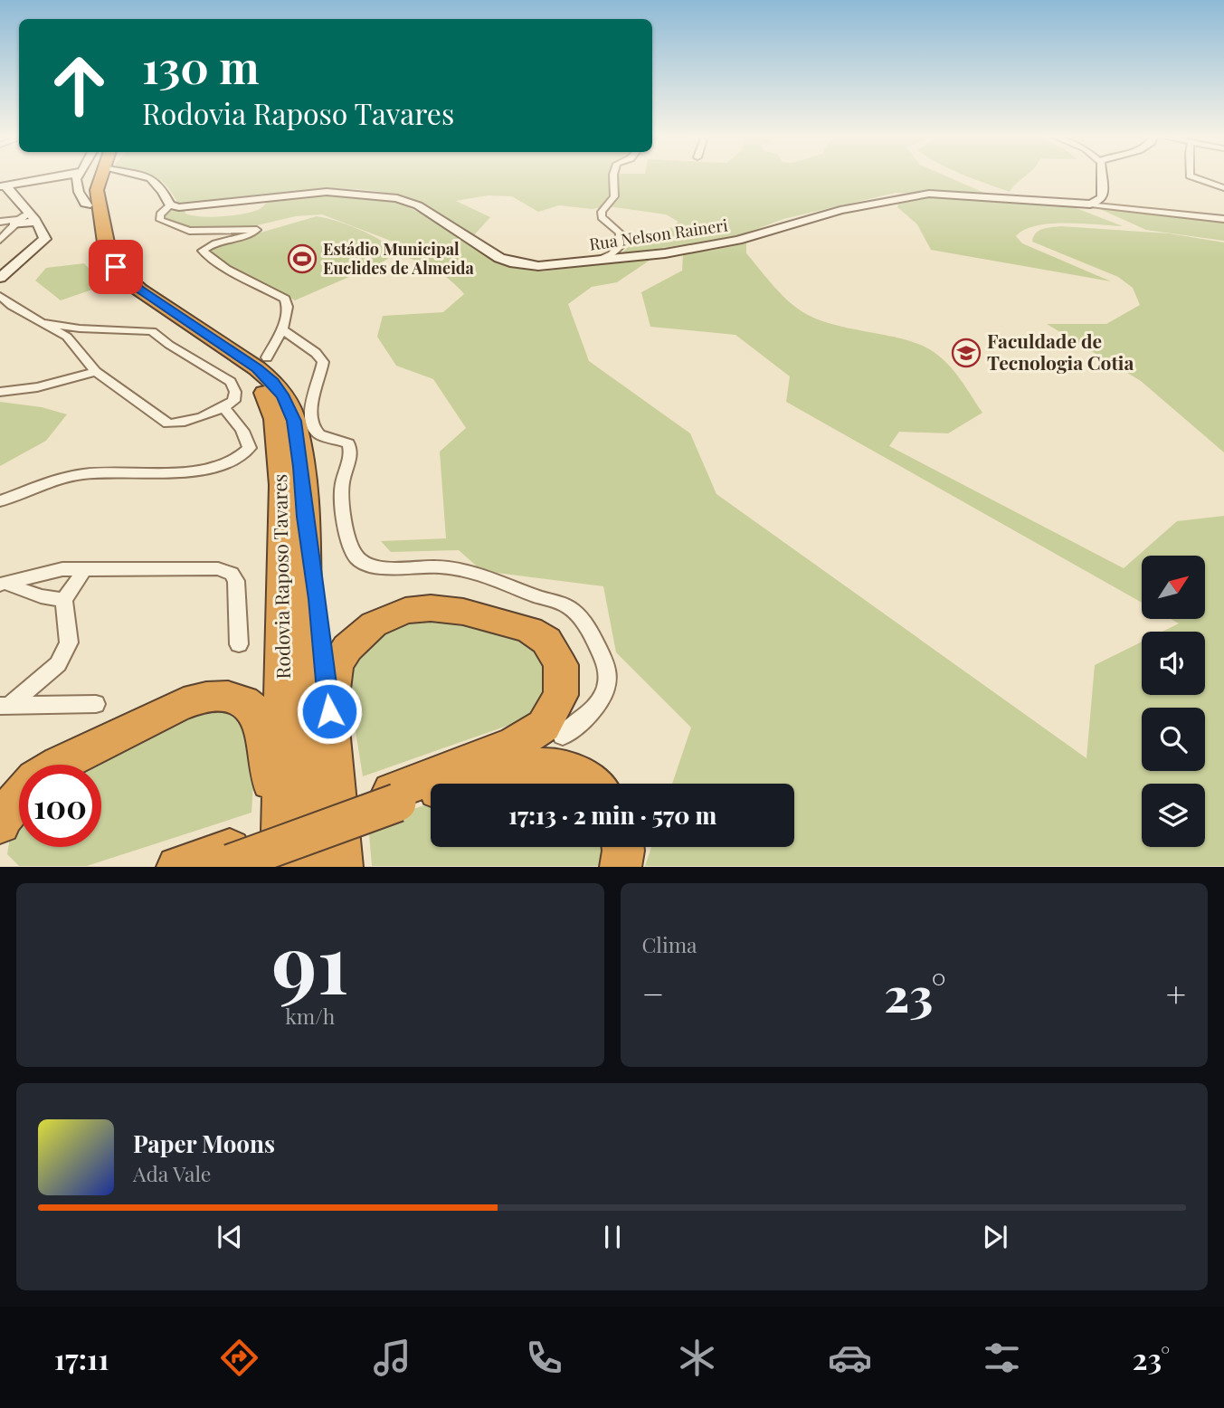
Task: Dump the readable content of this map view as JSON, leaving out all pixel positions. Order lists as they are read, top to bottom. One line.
{"streets":{"highway":["Rodovia Raposo Tavares"],"main road":["Rua Nelson Raineri"]},"places":{"sports":["Estádio Municipal Euclides de Almeida"],"school or university":["Faculdade de Tecnologia Cotia"]},"north":"top right","page":{"turn":["130 m","Rodovia Raposo Tavares"],"limit":"100","trip":"17:13 · 2 min · 570 m","tile":[["91","km/h"],"Clima"],"heat":["−","23°","+"],"song":["Paper Moons","Ada Vale"],"tabs":["17:11","23°"]}}
